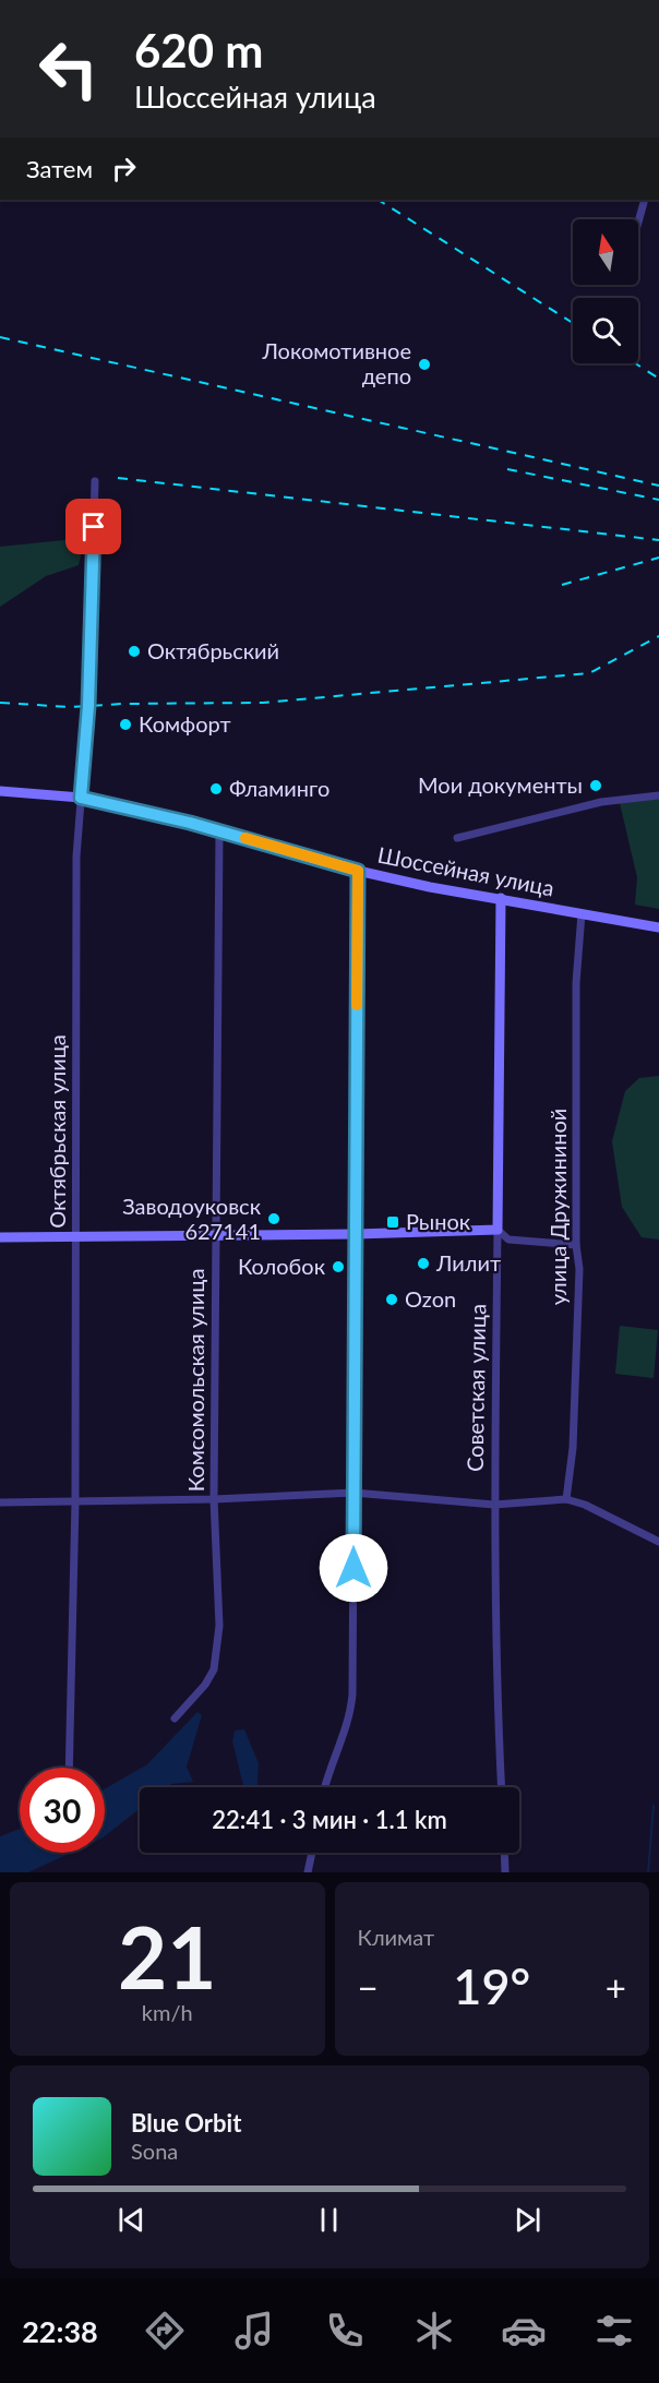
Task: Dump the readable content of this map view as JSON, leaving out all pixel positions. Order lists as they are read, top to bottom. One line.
{"streets":{"street":["Шоссейная улица","Октябрьская улица","улица Дружининой","Комсомольская улица","Советская улица"]},"crossings":[["Шоссейная улица","Октябрьская улица"],["Шоссейная улица","улица Дружининой"],["Шоссейная улица","Комсомольская улица"],["Шоссейная улица","Советская улица"]],"places":{"other":["Локомотивное депо","Октябрьский","Комфорт","Мои документы","Фламинго","Заводоуковск 627141","Лилит","Колобок","Ozon"],"transit":["Рынок"]},"north":"top","page":{"turn":["620 m","Шоссейная улица"],"then":"Затем","limit":"30","trip":"22:41 · 3 мин · 1.1 km","tile":[["21","km/h"],"Климат"],"heat":["−","19°","+"],"song":["Blue Orbit","Sona"],"tabs":"22:38"}}
